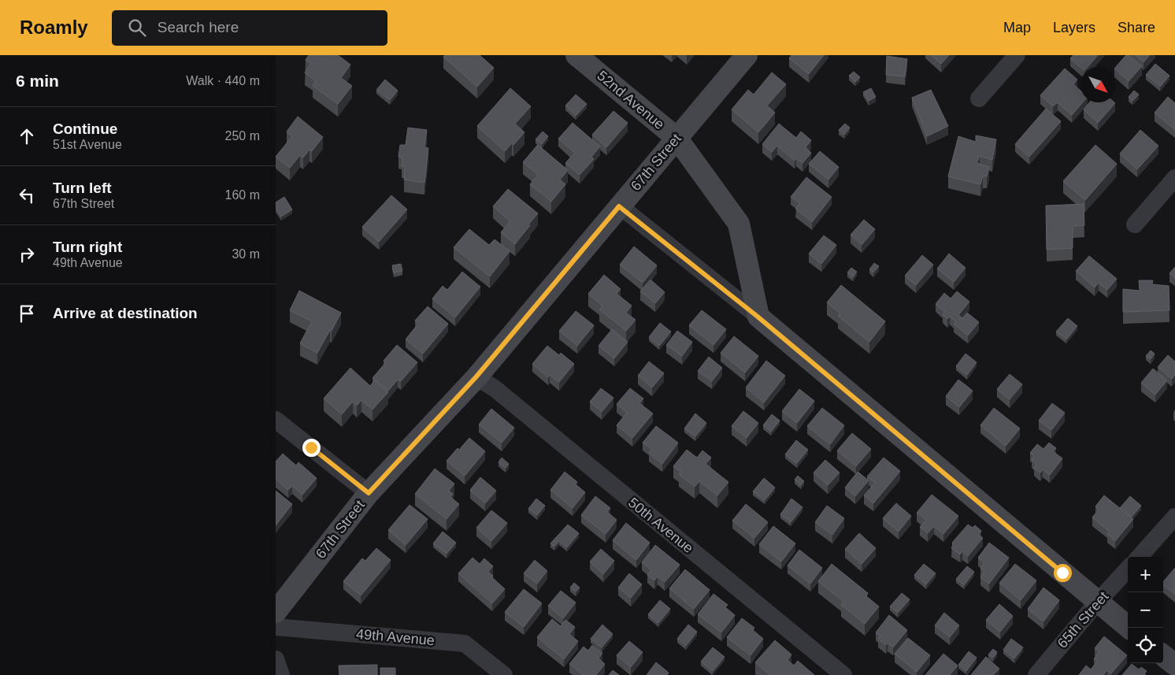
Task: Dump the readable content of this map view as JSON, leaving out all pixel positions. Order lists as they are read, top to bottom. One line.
{"streets":{"street":["52nd Avenue","67th Street","50th Avenue","65th Street","49th Avenue"]},"crossings":[["52nd Avenue","67th Street"],["67th Street","50th Avenue"]],"north":"bottom right","page":{"header":"Roamly","search":"Search here","nav":["Map","Layers","Share"],"heading":["6 min","Walk · 440 m"],"list":[["Continue","51st Avenue","250 m"],["Turn left","67th Street","160 m"],["Turn right","49th Avenue","30 m"],"Arrive at destination"],"map_buttons":["+","−"]}}
